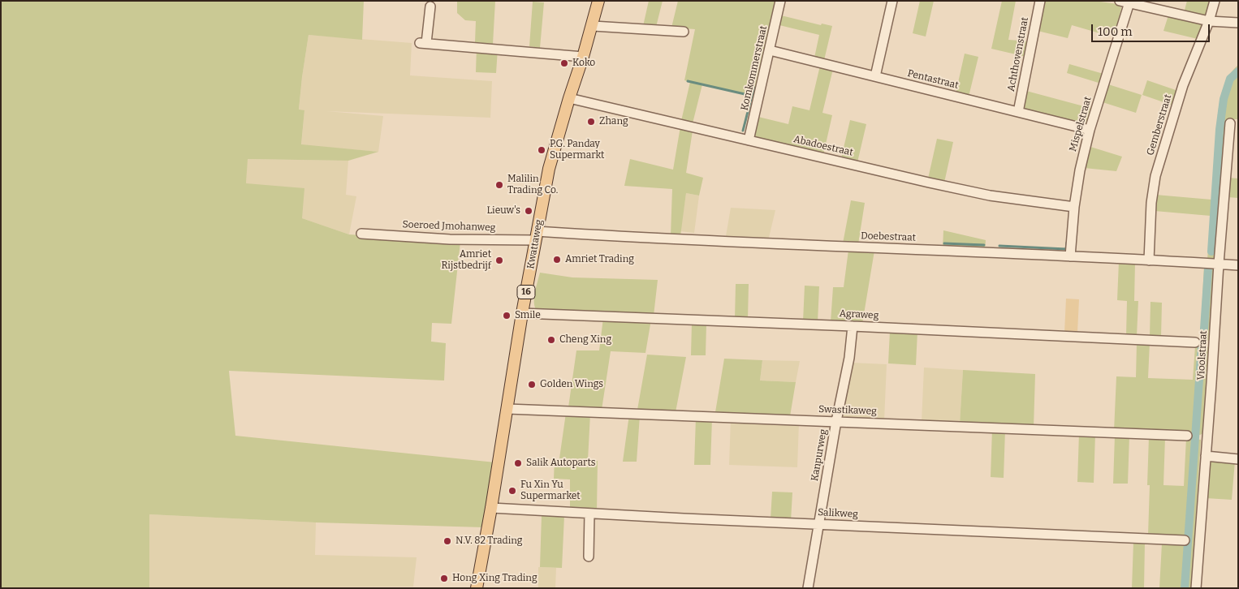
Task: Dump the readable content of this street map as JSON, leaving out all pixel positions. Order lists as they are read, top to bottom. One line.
{"streets":{"main road":["Kwattaweg","16"],"street":["Achthovenstraat","Komkommerstraat","Pentastraat","Mispelstraat","Gemberstraat","Abadoestraat","Soeroed Jmohanweg","Doebestraat","Agraweg","Vioolstraat","Swastikaweg","Kanpurweg","Salikweg"]},"crossings":[["Achthovenstraat","Pentastraat"],["Komkommerstraat","Pentastraat"],["Komkommerstraat","Abadoestraat"],["Pentastraat","Mispelstraat"],["Mispelstraat","Abadoestraat"],["Mispelstraat","Doebestraat"],["Gemberstraat","Doebestraat"],["Abadoestraat","Kwattaweg"],["Soeroed Jmohanweg","Doebestraat"],["Soeroed Jmohanweg","Kwattaweg"],["Doebestraat","Kwattaweg"],["Doebestraat","Vioolstraat"],["Kwattaweg","Agraweg"],["Kwattaweg","Swastikaweg"],["Kwattaweg","Salikweg"],["Agraweg","Kanpurweg"],["Swastikaweg","Kanpurweg"],["Kanpurweg","Salikweg"]],"places":["Koko","Zhang","P.G. Panday Supermarkt","Malilin Trading Co.","Lieuw's","Amriet Trading","Amriet Rijstbedrijf","Smile","Cheng Xing","Golden Wings","Salik Autoparts","Fu Xin Yu Supermarket","N.V. 82 Trading","Hong Xing Trading"],"scale_bar":"100 m"}
